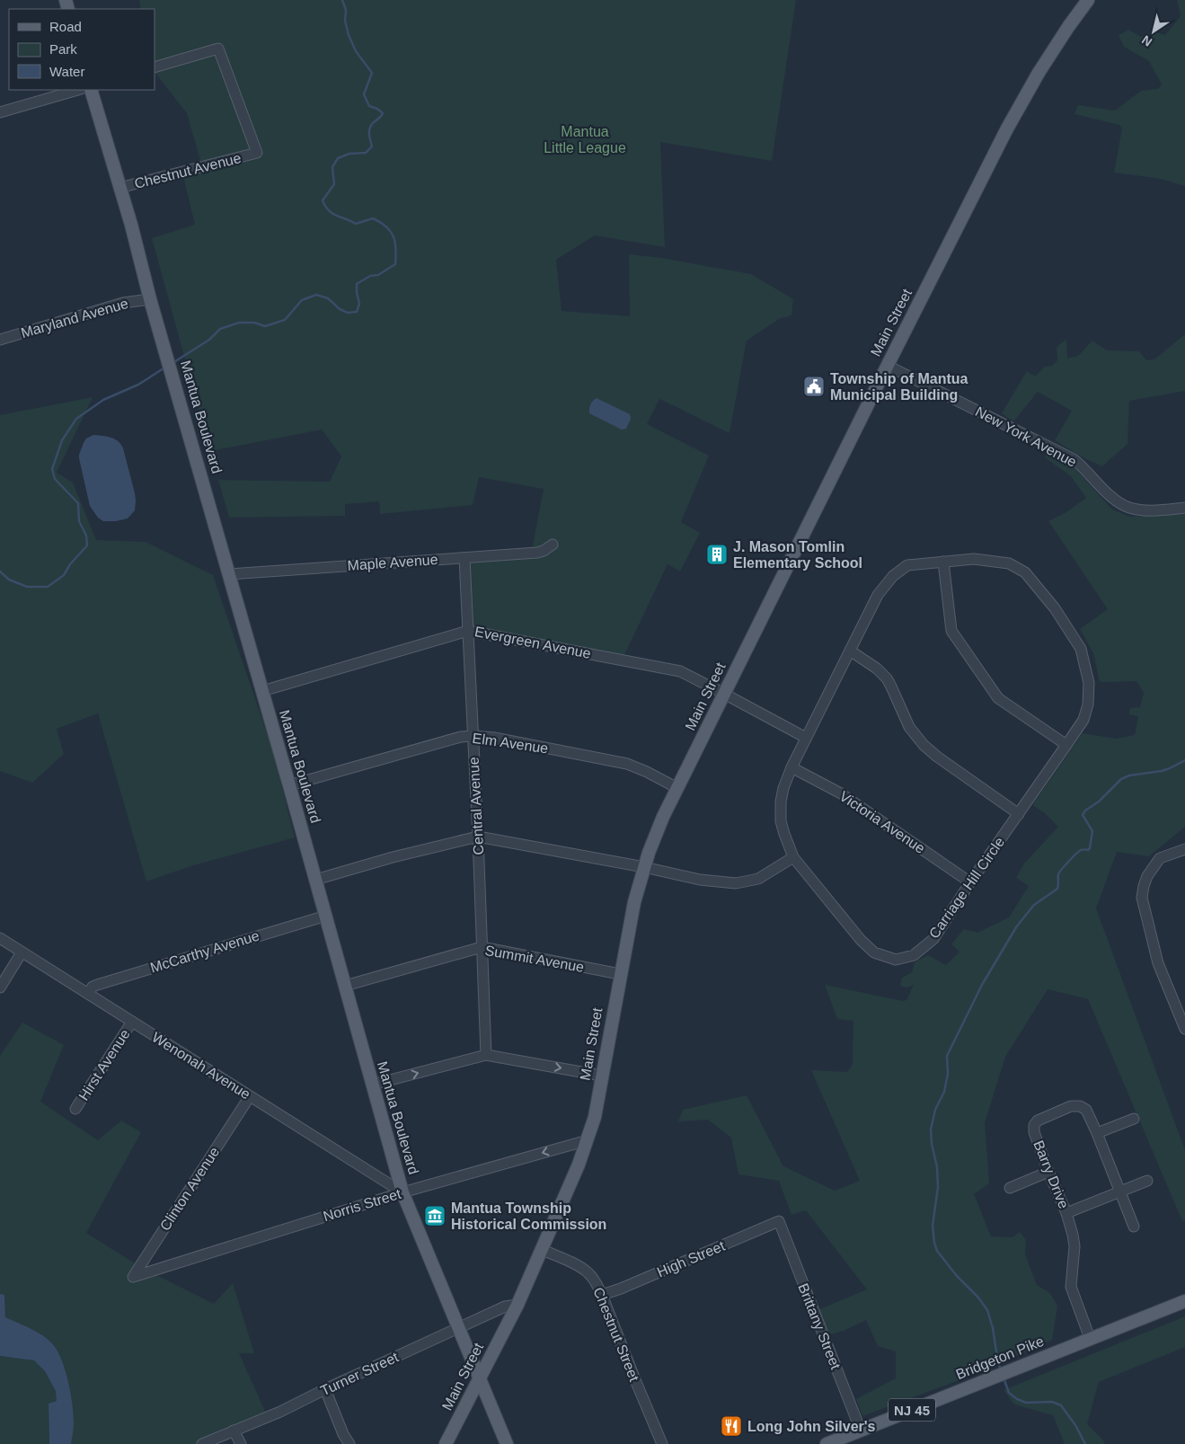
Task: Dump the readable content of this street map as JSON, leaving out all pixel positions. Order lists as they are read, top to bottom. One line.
{"streets":{"main road":["Main Street","Mantua Boulevard","Bridgeton Pike","NJ 45"],"street":["Chestnut Avenue","Maryland Avenue","New York Avenue","Maple Avenue","Evergreen Avenue","Elm Avenue","Central Avenue","Victoria Avenue","Carriage Hill Circle","McCarthy Avenue","Summit Avenue","Hirst Avenue","Wenonah Avenue","Barry Drive","Clinton Avenue","Norris Street","High Street","Brittany Street","Chestnut Street","Turner Street"]},"crossings":[["Chestnut Avenue","Mantua Boulevard"],["Maryland Avenue","Mantua Boulevard"],["Main Street","Mantua Boulevard"],["Main Street","New York Avenue"],["Main Street","Evergreen Avenue"],["Main Street","Elm Avenue"],["Main Street","Summit Avenue"],["Main Street","Norris Street"],["Main Street","Chestnut Street"],["Main Street","Turner Street"],["Mantua Boulevard","Maple Avenue"],["Mantua Boulevard","Evergreen Avenue"],["Mantua Boulevard","Elm Avenue"],["Mantua Boulevard","McCarthy Avenue"],["Mantua Boulevard","Summit Avenue"],["Mantua Boulevard","Wenonah Avenue"],["Mantua Boulevard","Norris Street"],["Mantua Boulevard","Turner Street"],["Maple Avenue","Central Avenue"],["Evergreen Avenue","Central Avenue"],["Evergreen Avenue","Carriage Hill Circle"],["Elm Avenue","Central Avenue"],["Central Avenue","Summit Avenue"],["Victoria Avenue","Carriage Hill Circle"],["McCarthy Avenue","Wenonah Avenue"],["Hirst Avenue","Wenonah Avenue"],["Wenonah Avenue","Clinton Avenue"],["Wenonah Avenue","Norris Street"],["Barry Drive","Bridgeton Pike"],["Clinton Avenue","Norris Street"],["High Street","Brittany Street"],["High Street","Chestnut Street"],["Brittany Street","Bridgeton Pike"]],"one_way":["Norris Street"],"parks":["Mantua Little League"],"places":{"public building":["Township of Mantua Municipal Building"],"building":["J. Mason Tomlin Elementary School"],"museum":["Mantua Township Historical Commission"],"restaurant":["Long John Silver's"]},"legend":["Road","Park","Water"],"north":"bottom left"}
